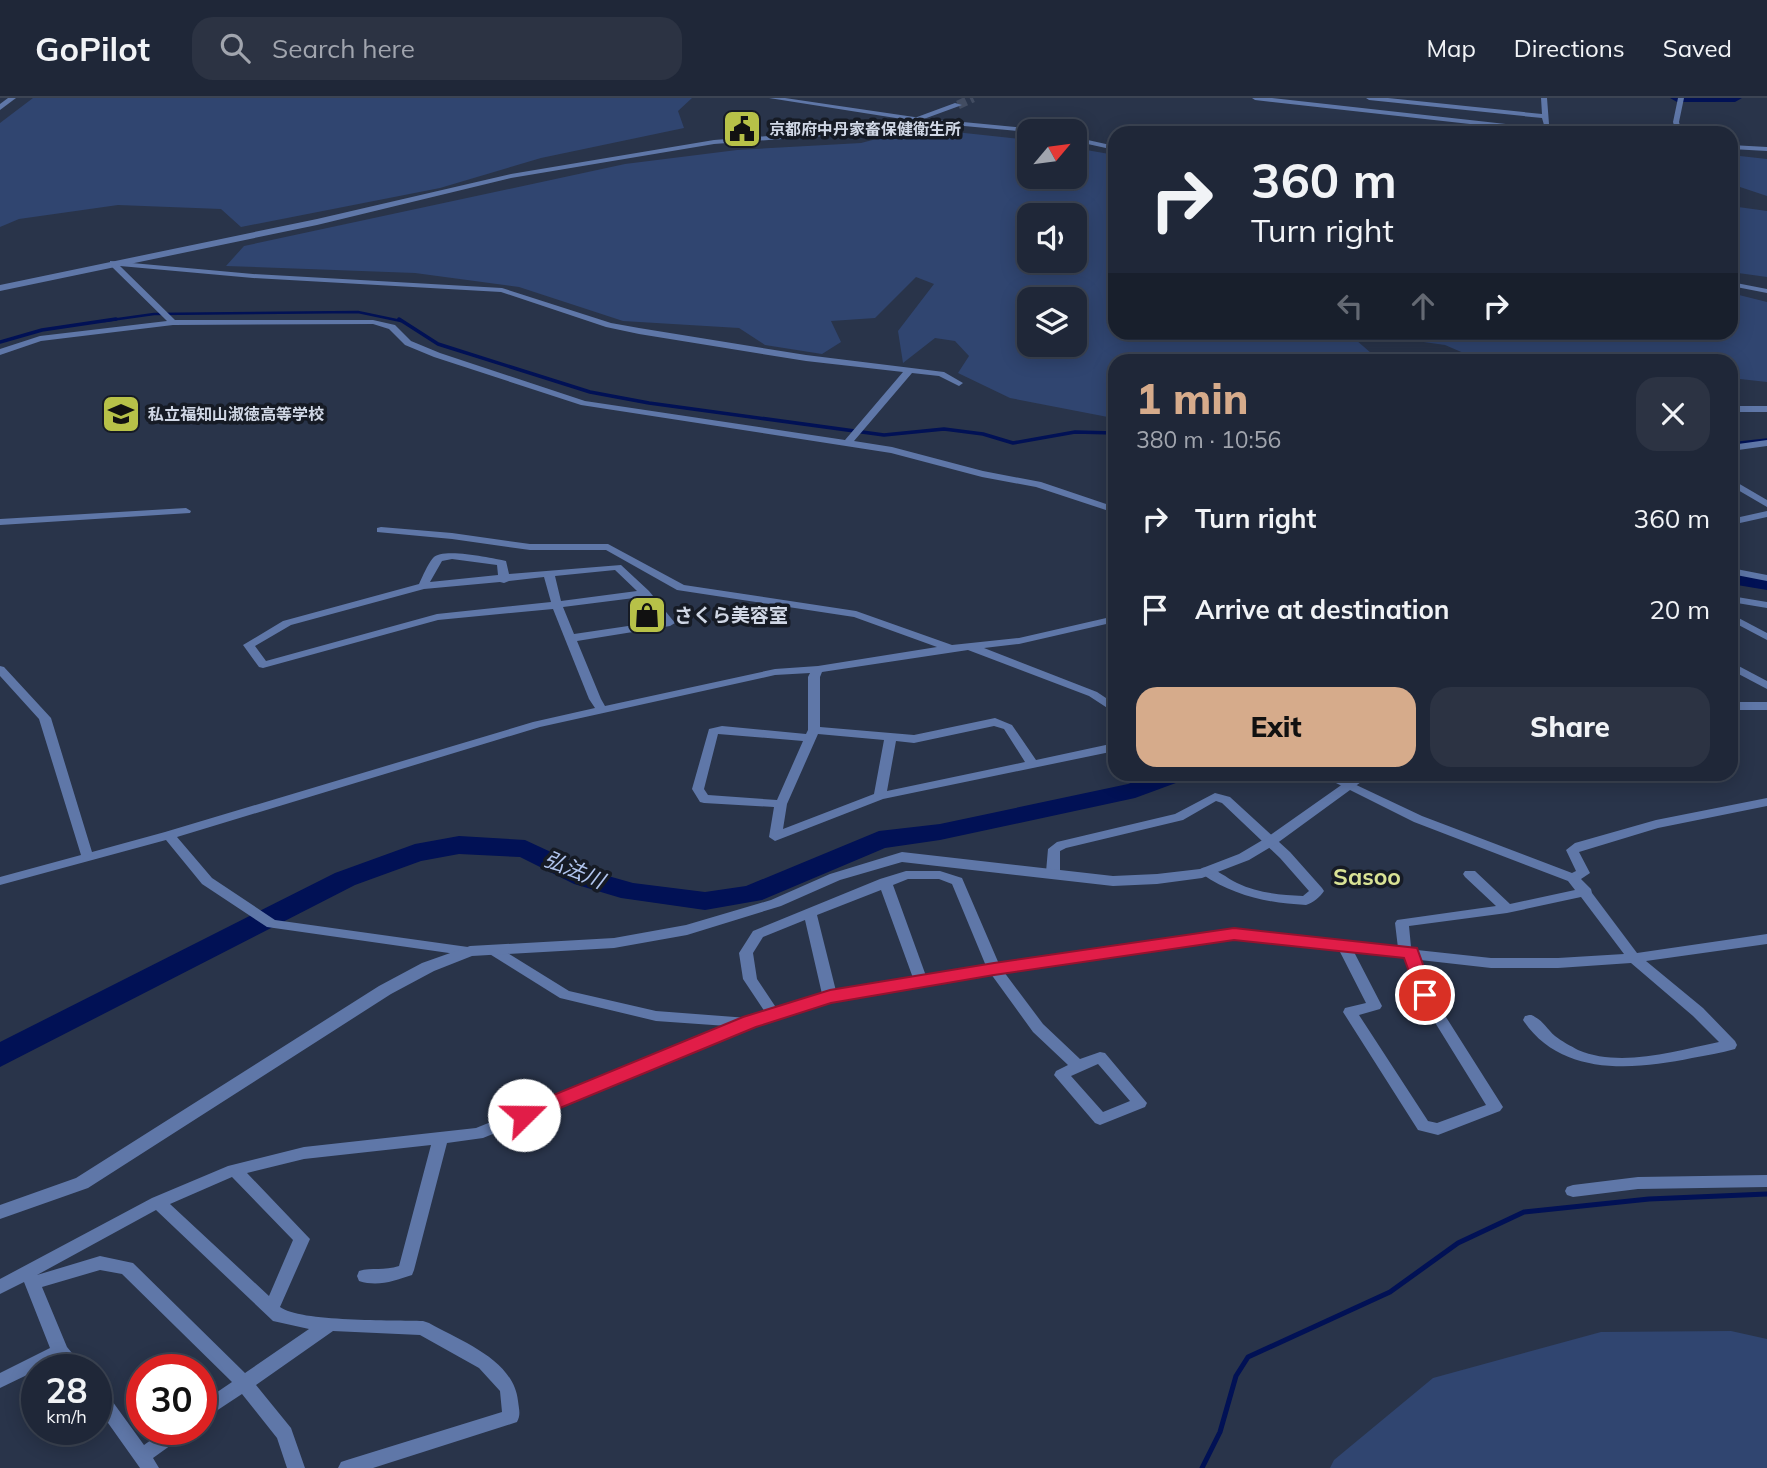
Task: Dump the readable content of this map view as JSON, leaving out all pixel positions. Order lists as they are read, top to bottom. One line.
{"districts":["Sasoo"],"water":["弘法川"],"places":{"public building":["京都府中丹家畜保健衛生所"],"school or university":["私立福知山淑徳高等学校"],"shop":["さくら美容室"]},"north":"top right","page":{"header":"GoPilot","search":"Search here","nav":["Map","Directions","Saved"],"turn":["360 m","Turn right"],"heading":["1 min","380 m · 10:56"],"list":[{"name":"Turn right","value":"360 m"},{"name":"Arrive at destination","value":"20 m"}],"buttons":["Exit","Share"],"speed":"28 km/h","limit":"30"}}
